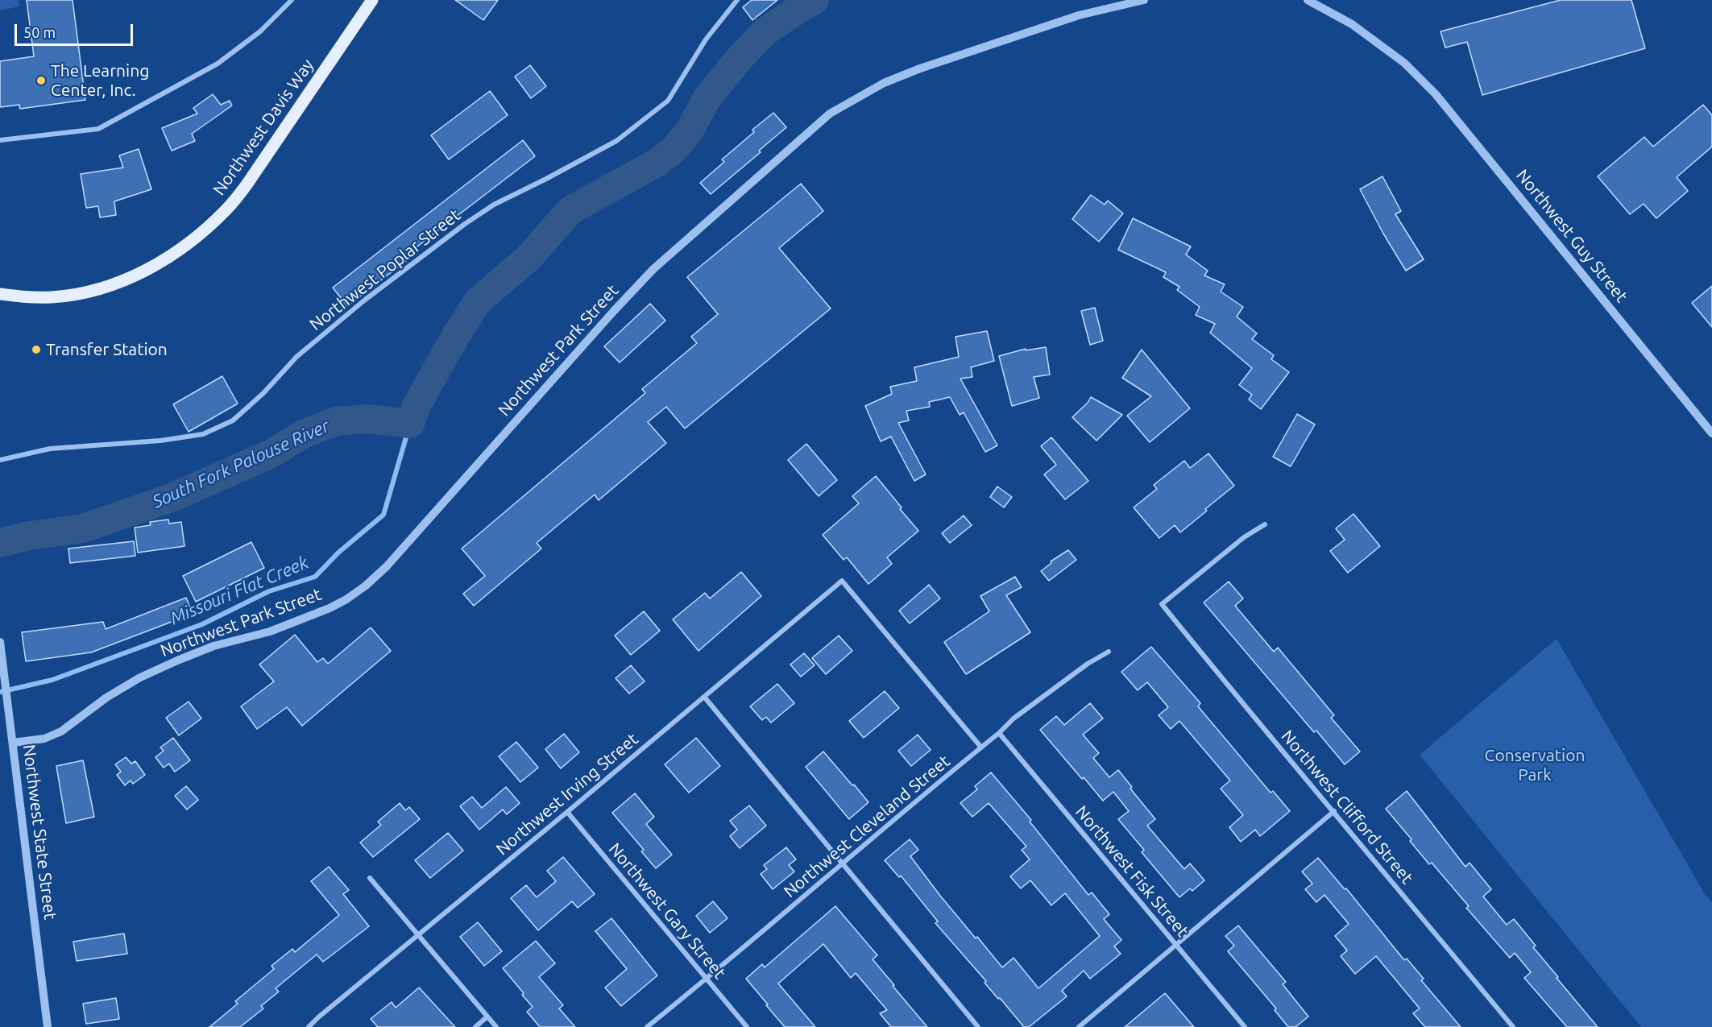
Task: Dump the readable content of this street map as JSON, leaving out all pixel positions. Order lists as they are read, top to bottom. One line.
{"streets":{"main road":["Northwest Davis Way"],"street":["Northwest Guy Street","Northwest Poplar Street","Northwest Park Street","Northwest Irving Street","Northwest Clifford Street","Northwest Cleveland Street","Northwest State Street","Northwest Fisk Street","Northwest Gary Street"]},"crossings":[["Northwest Park Street","Northwest State Street"],["Northwest Irving Street","Northwest Cleveland Street"],["Northwest Irving Street","Northwest Gary Street"],["Northwest Cleveland Street","Northwest Fisk Street"],["Northwest Cleveland Street","Northwest Gary Street"]],"water":["South Fork Palouse River","Missouri Flat Creek"],"parks":["Conservation Park"],"places":["The Learning Center, Inc.","Transfer Station"],"scale_bar":"50 m"}
